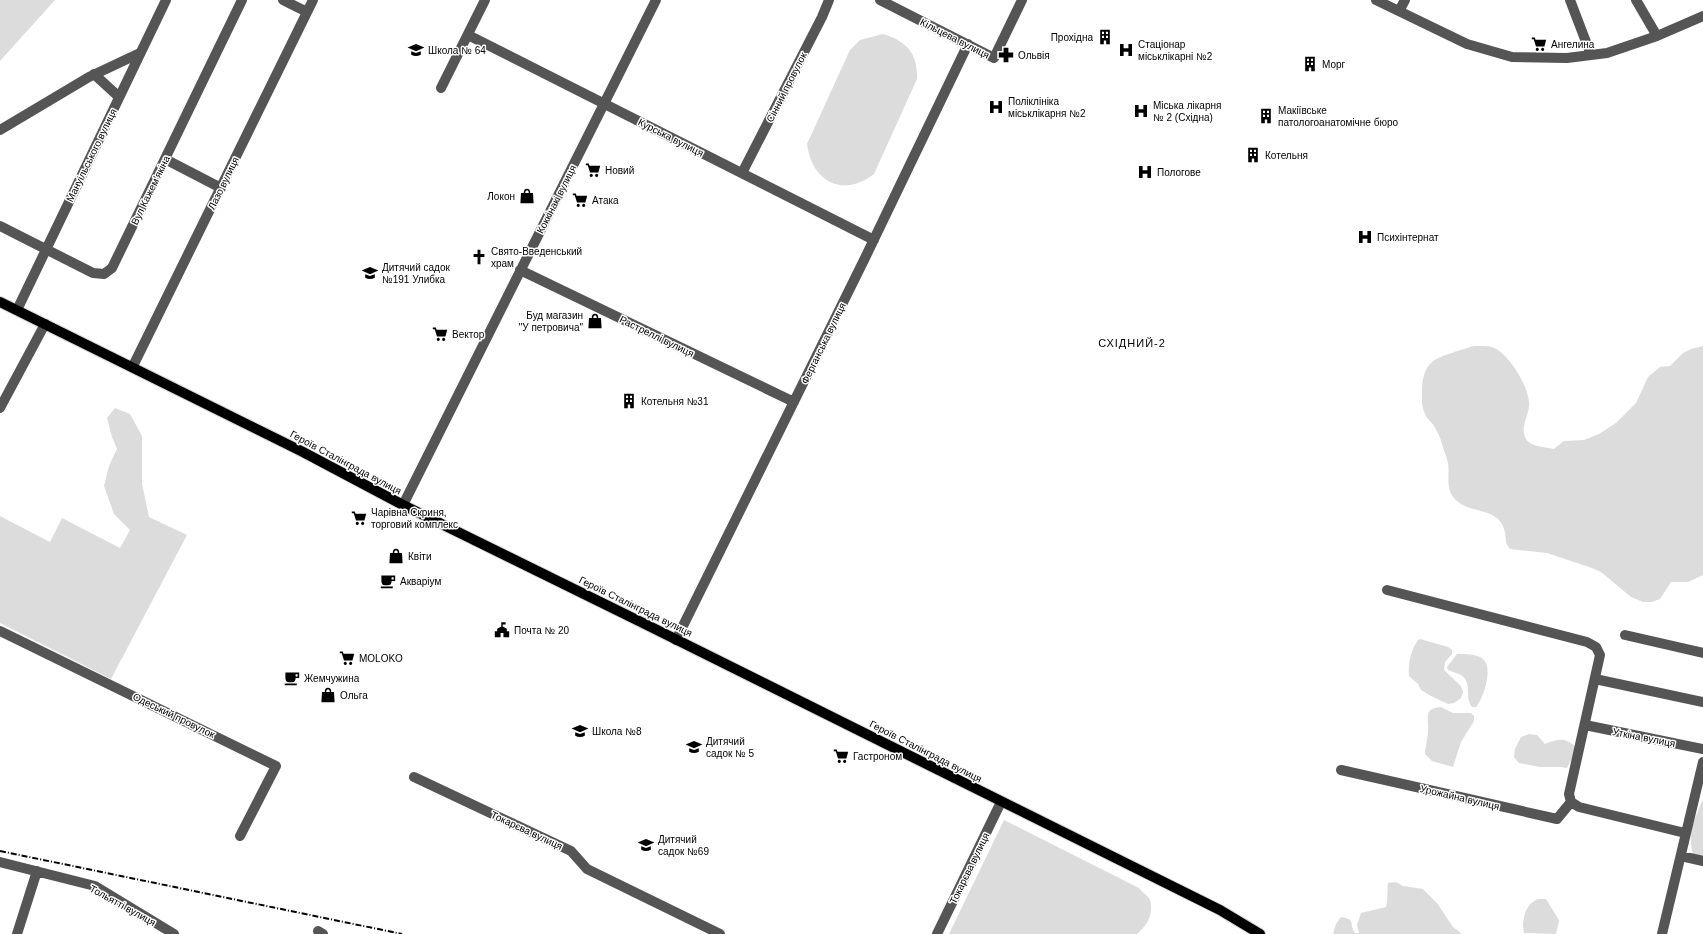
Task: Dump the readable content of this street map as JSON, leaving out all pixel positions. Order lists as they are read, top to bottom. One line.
{"streets":{"main road":["Героїв Сталінграда вулиця"],"street":["Кільцева вулиця","Сінний провулок","Курська вулиця","Мануільського вулиця","Лазо вулиця","Вул Кажем'якіна","Коккінакі вулиця","Растреллі вулиця","Ферганська вулиця","Одеський провулок","Уткiна вулиця","Урожайна вулиця","Токарєва вулиця","Тольятті вулиця"]},"crossings":[["Кільцева вулиця","Ферганська вулиця"],["Сінний провулок","Курська вулиця"],["Курська вулиця","Коккінакі вулиця"],["Курська вулиця","Ферганська вулиця"],["Мануільського вулиця","Вул Кажем'якіна"],["Мануільського вулиця","Героїв Сталінграда вулиця"],["Лазо вулиця","Героїв Сталінграда вулиця"],["Коккінакі вулиця","Растреллі вулиця"],["Коккінакі вулиця","Героїв Сталінграда вулиця"],["Растреллі вулиця","Ферганська вулиця"],["Ферганська вулиця","Героїв Сталінграда вулиця"],["Героїв Сталінграда вулиця","Токарєва вулиця"]],"districts":["СХІДНИЙ-2"],"places":{"building":["Прохідна","Морг","Макіївське патологоанатомічне бюро","Котельня","Котельня №31"],"supermarket":["Ангелина","Новий","Атака","Вектор","Чарівна Скриня, торговий комплекс","MOLOKO","Гастроном"],"school or university":["Школа № 64","Дитячий садок №191 Улибка","Школа №8","Дитячий садок № 5","Дитячий садок №69"],"hospital":["Стаціонар міськлікарні №2","Поліклініка міськлікарня №2","Міська лікарня № 2 (Східна)","Пологове","Психінтернат"],"pharmacy":["Ольвія"],"shop":["Локон","Буд магазин \"У петровича\"","Квіти","Ольга"],"church":["Свято-Введенський храм"],"cafe":["Акваріум","Жемчужина"],"public building":["Почта № 20"]}}
